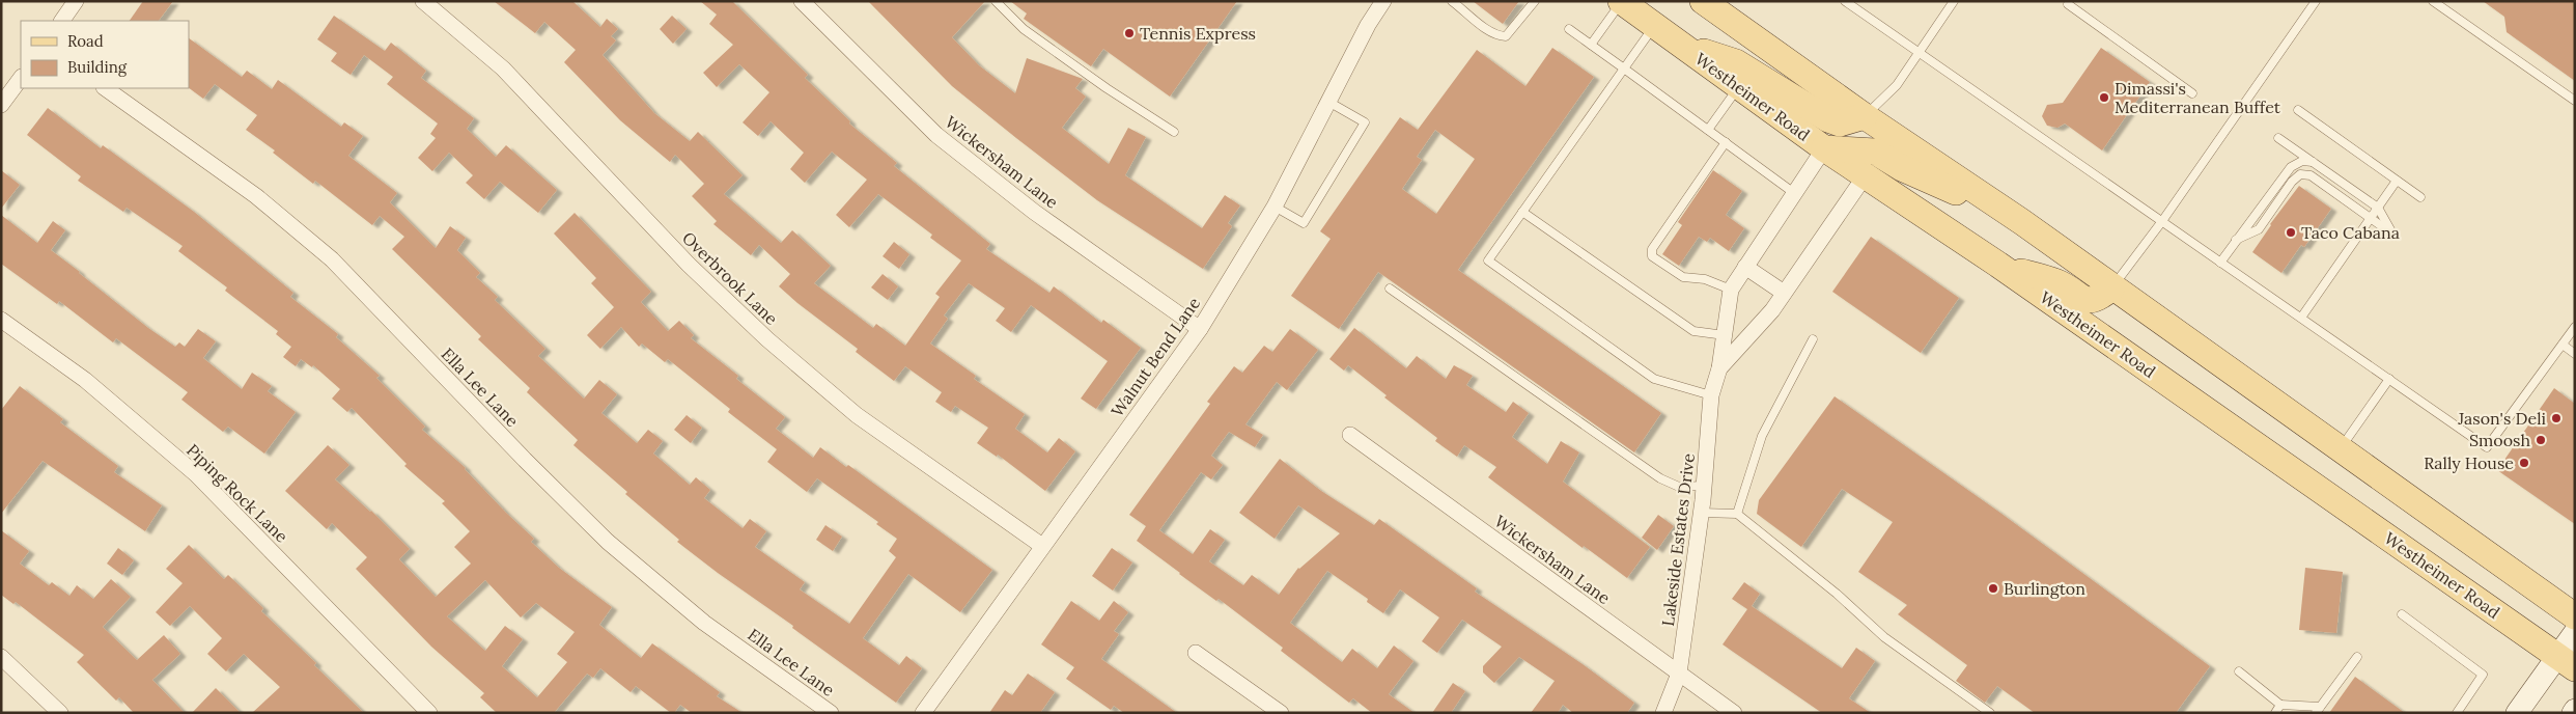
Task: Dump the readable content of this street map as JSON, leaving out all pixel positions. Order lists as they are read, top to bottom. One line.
{"streets":{"main road":["Westheimer Road"],"street":["Wickersham Lane","Overbrook Lane","Walnut Bend Lane","Ella Lee Lane","Piping Rock Lane","Lakeside Estates Drive"]},"crossings":[["Westheimer Road","Lakeside Estates Drive"],["Wickersham Lane","Walnut Bend Lane"],["Wickersham Lane","Lakeside Estates Drive"],["Overbrook Lane","Walnut Bend Lane"]],"places":["Tennis Express","Dimassi's Mediterranean Buffet","Taco Cabana","Jason's Deli","Smoosh","Rally House","Burlington"],"legend":["Road","Building"]}
